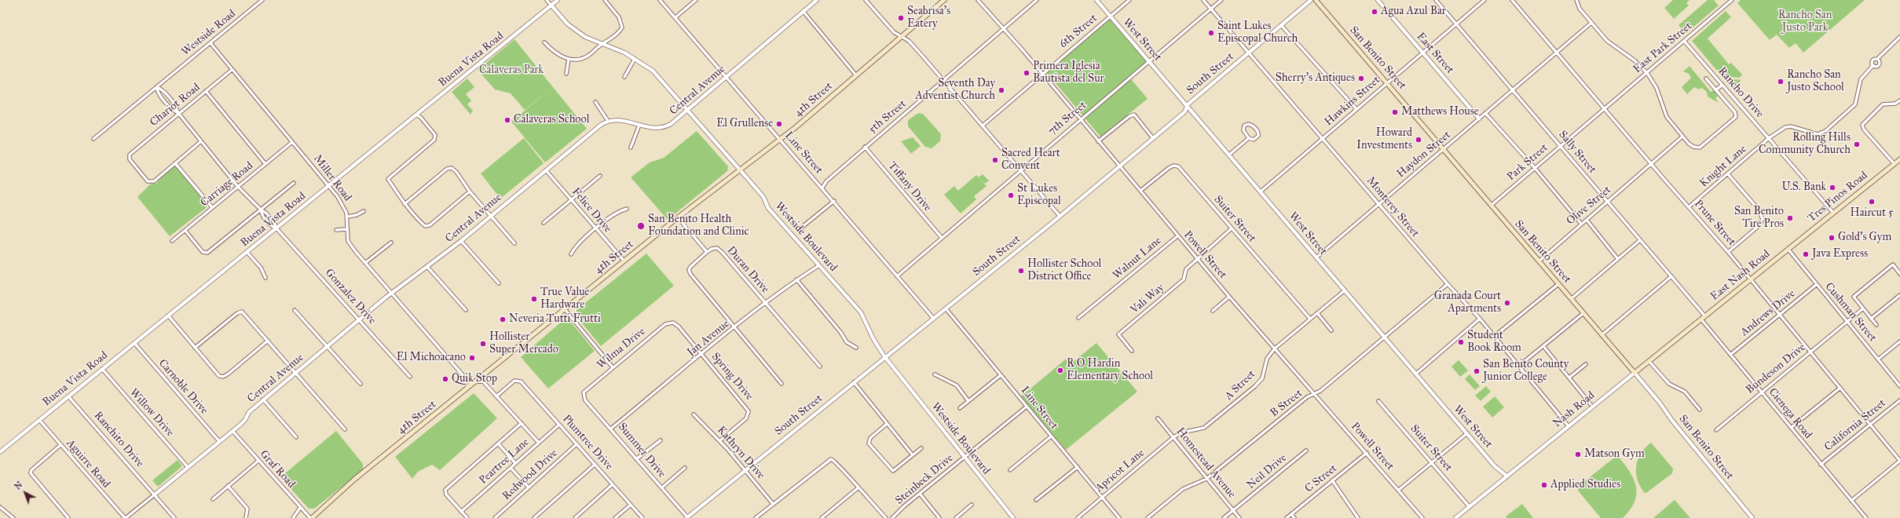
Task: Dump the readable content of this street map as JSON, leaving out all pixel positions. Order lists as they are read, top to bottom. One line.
{"streets":{"main road":["San Benito Street","4th Street","Tres Pinos Road","East Nash Road","Nash Road"],"street":["6th Street","Westside Road","West Street","East Park Street","East Street","Buena Vista Road","South Street","Central Avenue","Rancho Drive","Hawkins Street","Chariot Road","5th Street","7th Street","Sally Street","Line Street","Haydon Street","Park Street","Knight Lane","Miller Road","Carriage Road","Tiffany Drive","Olive Street","Monterey Street","Felice Drive","Suiter Street","Prune Street","Westside Boulevard","Powell Street","Walnut Lane","Duran Drive","Gonzalez Drive","Vali Way","Cushman Street","Andrews Drive","Jan Avenue","Wilma Drive","Bundeson Drive","Spring Drive","A Street","Carnoble Drive","B Street","Willow Drive","Cienega Road","California Street","Ranchito Drive","Plumtree Drive","Summer Drive","Kathryn Drive","Peartree Lane","Homestead Avenue","Aguirre Road","Graf Road","Apricot Lane","Neil Drive","Redwood Drive","C Street","Steinbeck Drive"]},"crossings":[["6th Street","West Street"],["6th Street","Powell Street"],["Westside Road","Miller Road"],["West Street","South Street"],["West Street","Hawkins Street"],["West Street","7th Street"],["West Street","Haydon Street"],["West Street","A Street"],["West Street","B Street"],["West Street","Nash Road"],["East Park Street","Rancho Drive"],["East Park Street","Park Street"],["East Park Street","Prune Street"],["East Street","Hawkins Street"],["East Street","Haydon Street"],["San Benito Street","Hawkins Street"],["San Benito Street","Haydon Street"],["San Benito Street","Park Street"],["San Benito Street","Olive Street"],["San Benito Street","Nash Road"],["Buena Vista Road","Miller Road"],["Buena Vista Road","Westside Boulevard"],["Buena Vista Road","Gonzalez Drive"],["Buena Vista Road","Carnoble Drive"],["Buena Vista Road","Willow Drive"],["Buena Vista Road","Ranchito Drive"],["Buena Vista Road","Aguirre Road"],["South Street","Line Street"],["South Street","Monterey Street"],["South Street","Westside Boulevard"],["South Street","Powell Street"],["South Street","Summer Drive"],["South Street","Kathryn Drive"],["Central Avenue","Line Street"],["Central Avenue","Miller Road"],["Central Avenue","Felice Drive"],["Central Avenue","Westside Boulevard"],["Central Avenue","Gonzalez Drive"],["Central Avenue","Carnoble Drive"],["Central Avenue","Willow Drive"],["Central Avenue","Ranchito Drive"],["Central Avenue","Graf Road"],["Rancho Drive","Knight Lane"],["Rancho Drive","Tres Pinos Road"],["4th Street","Line Street"],["4th Street","Miller Road"],["4th Street","Felice Drive"],["4th Street","Westside Boulevard"],["4th Street","Graf Road"],["Hawkins Street","Sally Street"],["Hawkins Street","Monterey Street"],["Chariot Road","Miller Road"],["Chariot Road","Gonzalez Drive"],["5th Street","Line Street"],["5th Street","Tiffany Drive"],["5th Street","Powell Street"],["7th Street","Line Street"],["7th Street","Tiffany Drive"],["7th Street","Monterey Street"],["7th Street","Powell Street"],["Sally Street","Haydon Street"],["Sally Street","Park Street"],["Sally Street","Olive Street"],["Sally Street","East Nash Road"],["Sally Street","Nash Road"],["Line Street","Apricot Lane"],["Line Street","Steinbeck Drive"],["Haydon Street","Monterey Street"],["Haydon Street","Prune Street"],["Park Street","Prune Street"],["Knight Lane","Prune Street"],["Miller Road","Carriage Road"],["Miller Road","Plumtree Drive"],["Carriage Road","Gonzalez Drive"],["Tres Pinos Road","East Nash Road"],["Tres Pinos Road","Cushman Street"],["Olive Street","Prune Street"],["Monterey Street","B Street"],["Monterey Street","Nash Road"],["Suiter Street","Powell Street"],["Suiter Street","A Street"],["Suiter Street","Nash Road"],["Prune Street","East Nash Road"],["Prune Street","Andrews Drive"],["Prune Street","Bundeson Drive"],["Prune Street","California Street"],["Westside Boulevard","Jan Avenue"],["Westside Boulevard","Steinbeck Drive"],["Powell Street","Walnut Lane"],["Powell Street","Vali Way"],["Powell Street","A Street"],["Powell Street","B Street"],["Powell Street","C Street"],["Duran Drive","Jan Avenue"],["East Nash Road","Cushman Street"],["East Nash Road","Nash Road"],["Cushman Street","Andrews Drive"],["Cushman Street","Bundeson Drive"],["Andrews Drive","Cienega Road"],["Jan Avenue","Spring Drive"],["Jan Avenue","Summer Drive"],["Wilma Drive","Spring Drive"],["Wilma Drive","Summer Drive"],["Bundeson Drive","Cienega Road"],["Spring Drive","Kathryn Drive"],["A Street","Homestead Avenue"],["A Street","Apricot Lane"],["B Street","Homestead Avenue"],["Nash Road","Cienega Road"],["Cienega Road","California Street"],["Plumtree Drive","Peartree Lane"],["Plumtree Drive","Redwood Drive"],["Homestead Avenue","Apricot Lane"],["Homestead Avenue","Neil Drive"]],"parks":["Rancho San Justo Park","Calaveras Park"],"places":["Agua Azul Bar","Seabrisa's Eatery","Saint Lukes Episcopal Church","Primera Iglesia Bautista del Sur","Sherry's Antiques","Rancho San Justo School","Seventh Day Adventist Church","Matthews House","Calaveras School","El Grullense","Howard Investments","Rolling Hills Community Church","Sacred Heart Convent","U.S. Bank","St Lukes Episcopal","Haircut 5","San Benito Tire Pros","San Benito Health Foundation and Clinic","Gold's Gym","Java Express","Hollister School District Office","True Value Hardware","Granada Court Apartments","Neveria Tutti Frutti","Student Book Room","Hollister Super Mercado","El Michoacano","R O Hardin Elementary School","San Benito County Junior College","Quik Stop","Matson Gym","Applied Studies"],"north":"top left"}
